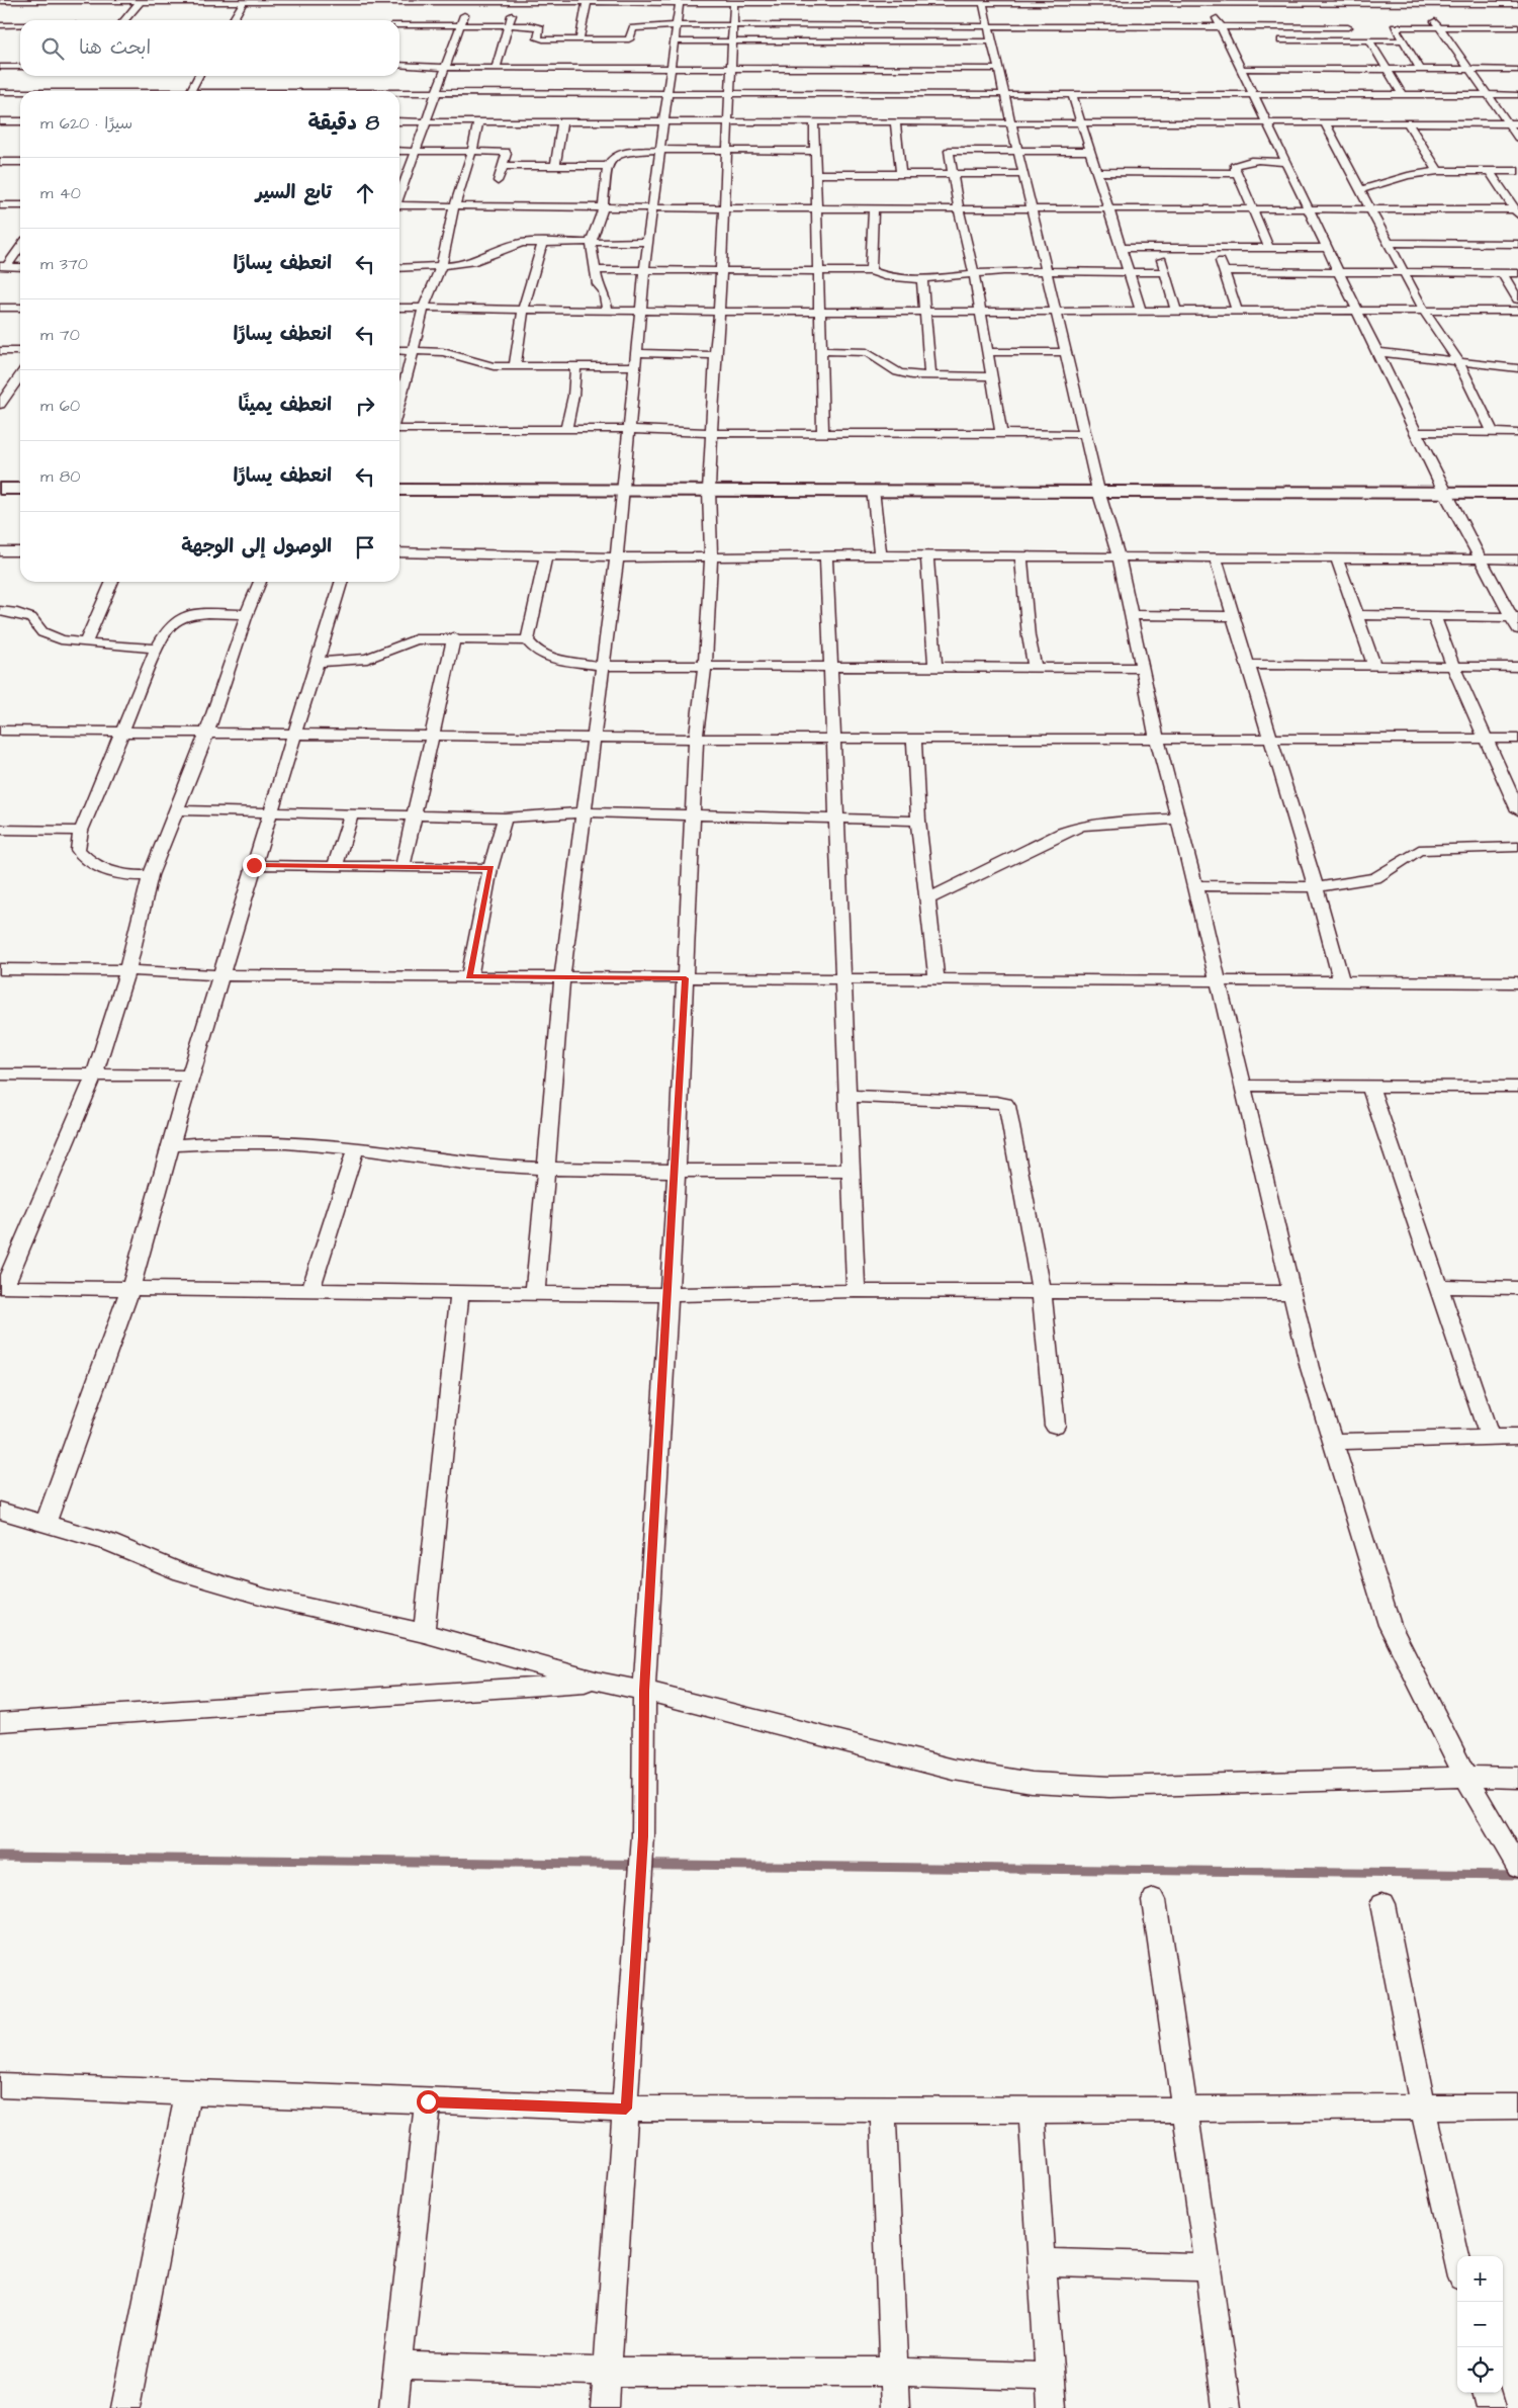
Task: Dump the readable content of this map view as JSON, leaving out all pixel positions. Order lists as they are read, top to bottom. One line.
{"page":{"search":"ابحث هنا","heading":["8 دقيقة","سيرًا · 620 m"],"list":[["تابع السير","40 m"],["انعطف يسارًا","370 m"],["انعطف يسارًا","70 m"],["انعطف يمينًا","60 m"],["انعطف يسارًا","80 m"],"الوصول إلى الوجهة"],"map_buttons":["+","−"]}}
